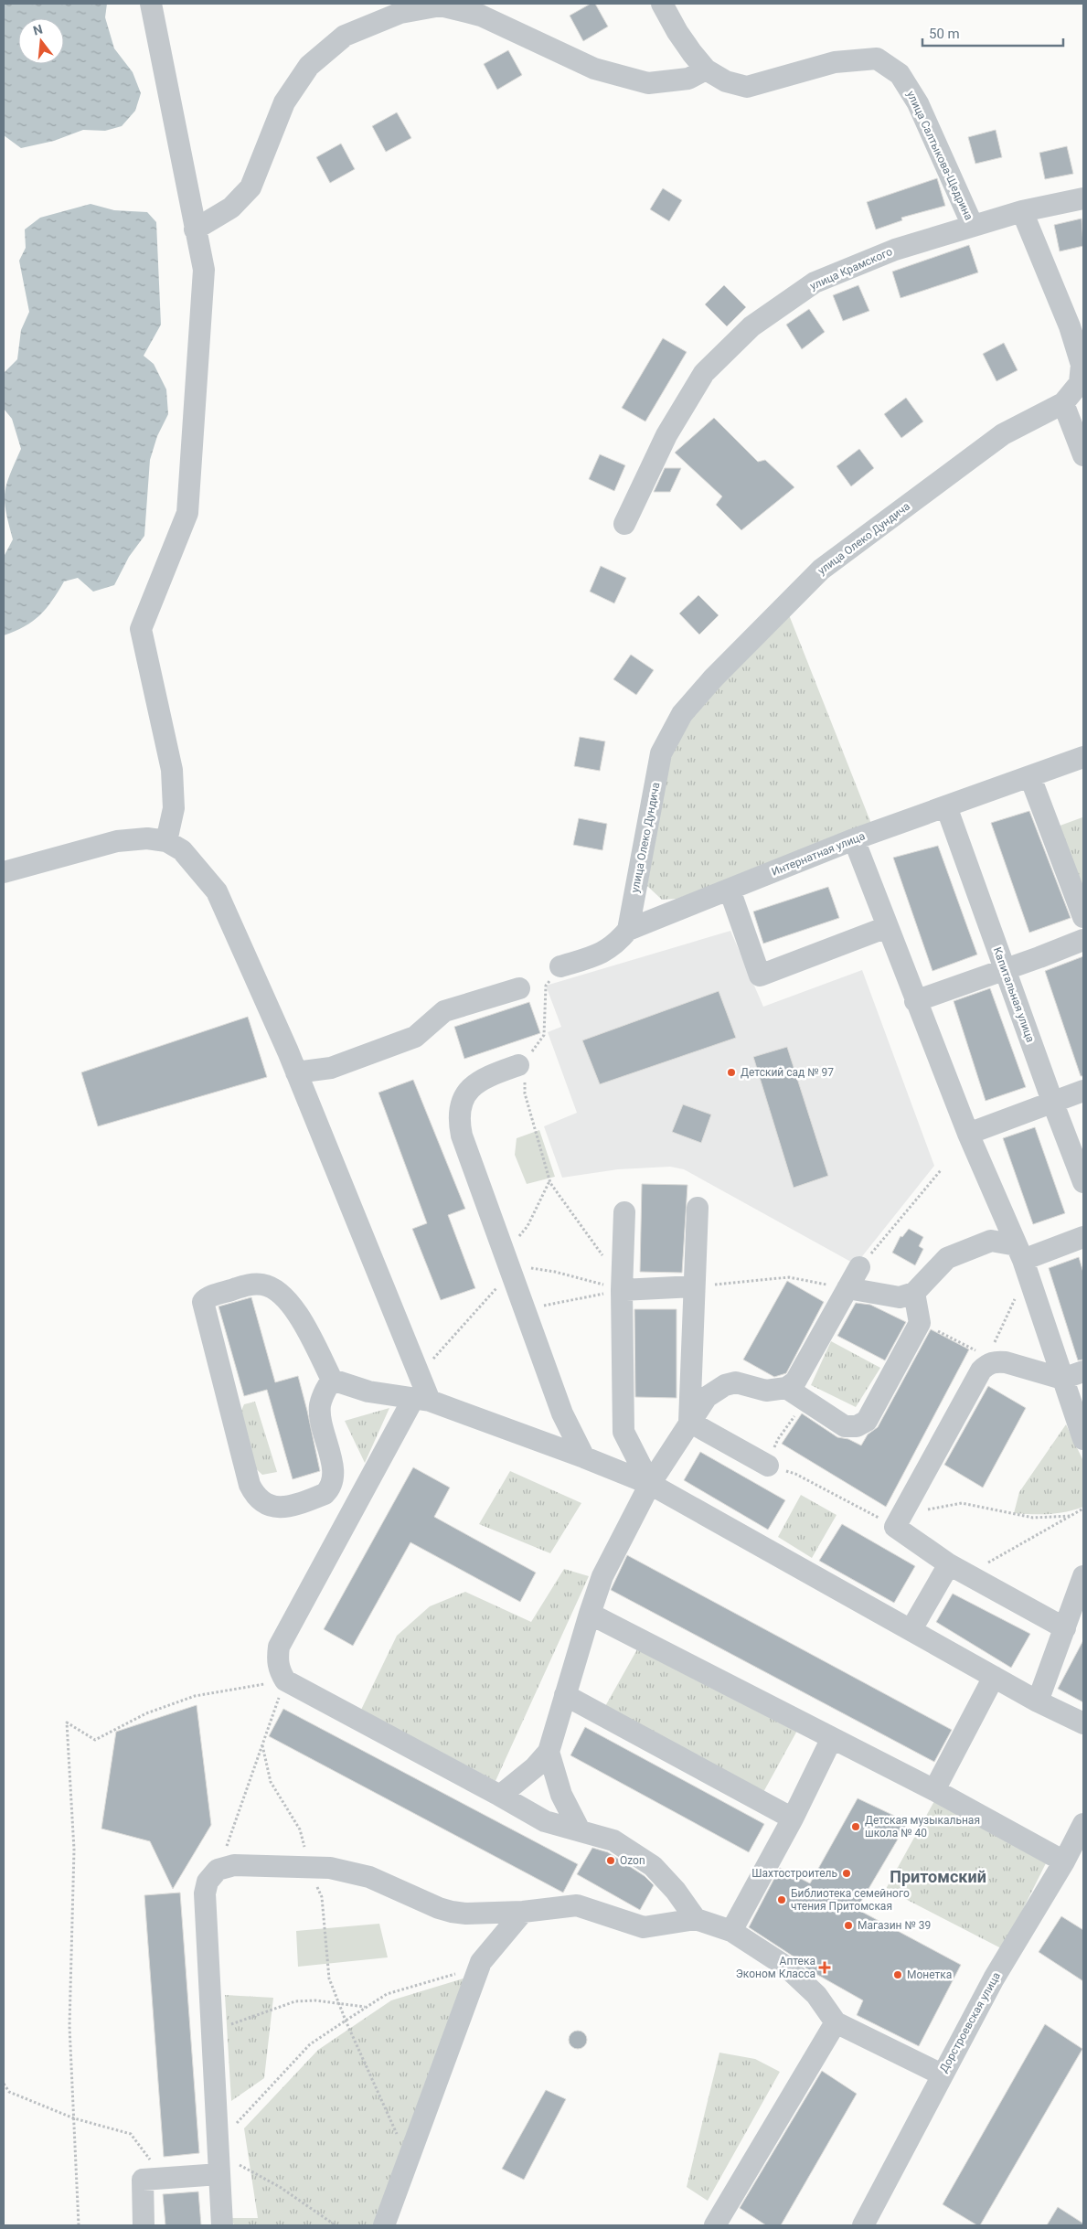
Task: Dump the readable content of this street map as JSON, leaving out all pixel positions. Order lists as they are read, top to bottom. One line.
{"streets":{"street":["улица Салтыкова-Щедрина","улица Крамского","улица Олеко Дундича","Интернатная улица","Капитальная улица","Дорстроевская улица"]},"crossings":[["улица Салтыкова-Щедрина","улица Крамского"],["улица Крамского","улица Олеко Дундича"],["улица Олеко Дундича","Интернатная улица"],["Интернатная улица","Капитальная улица"]],"districts":["Притомский"],"places":{"other":["Детский сад № 97","Детская музыкальная школа № 40","Ozon","Шахтостроитель","Библиотека семейного чтения Притомская","Магазин № 39","Монетка"],"health":["Аптека Эконом Класса"]},"scale_bar":"50 m","north":"top"}
